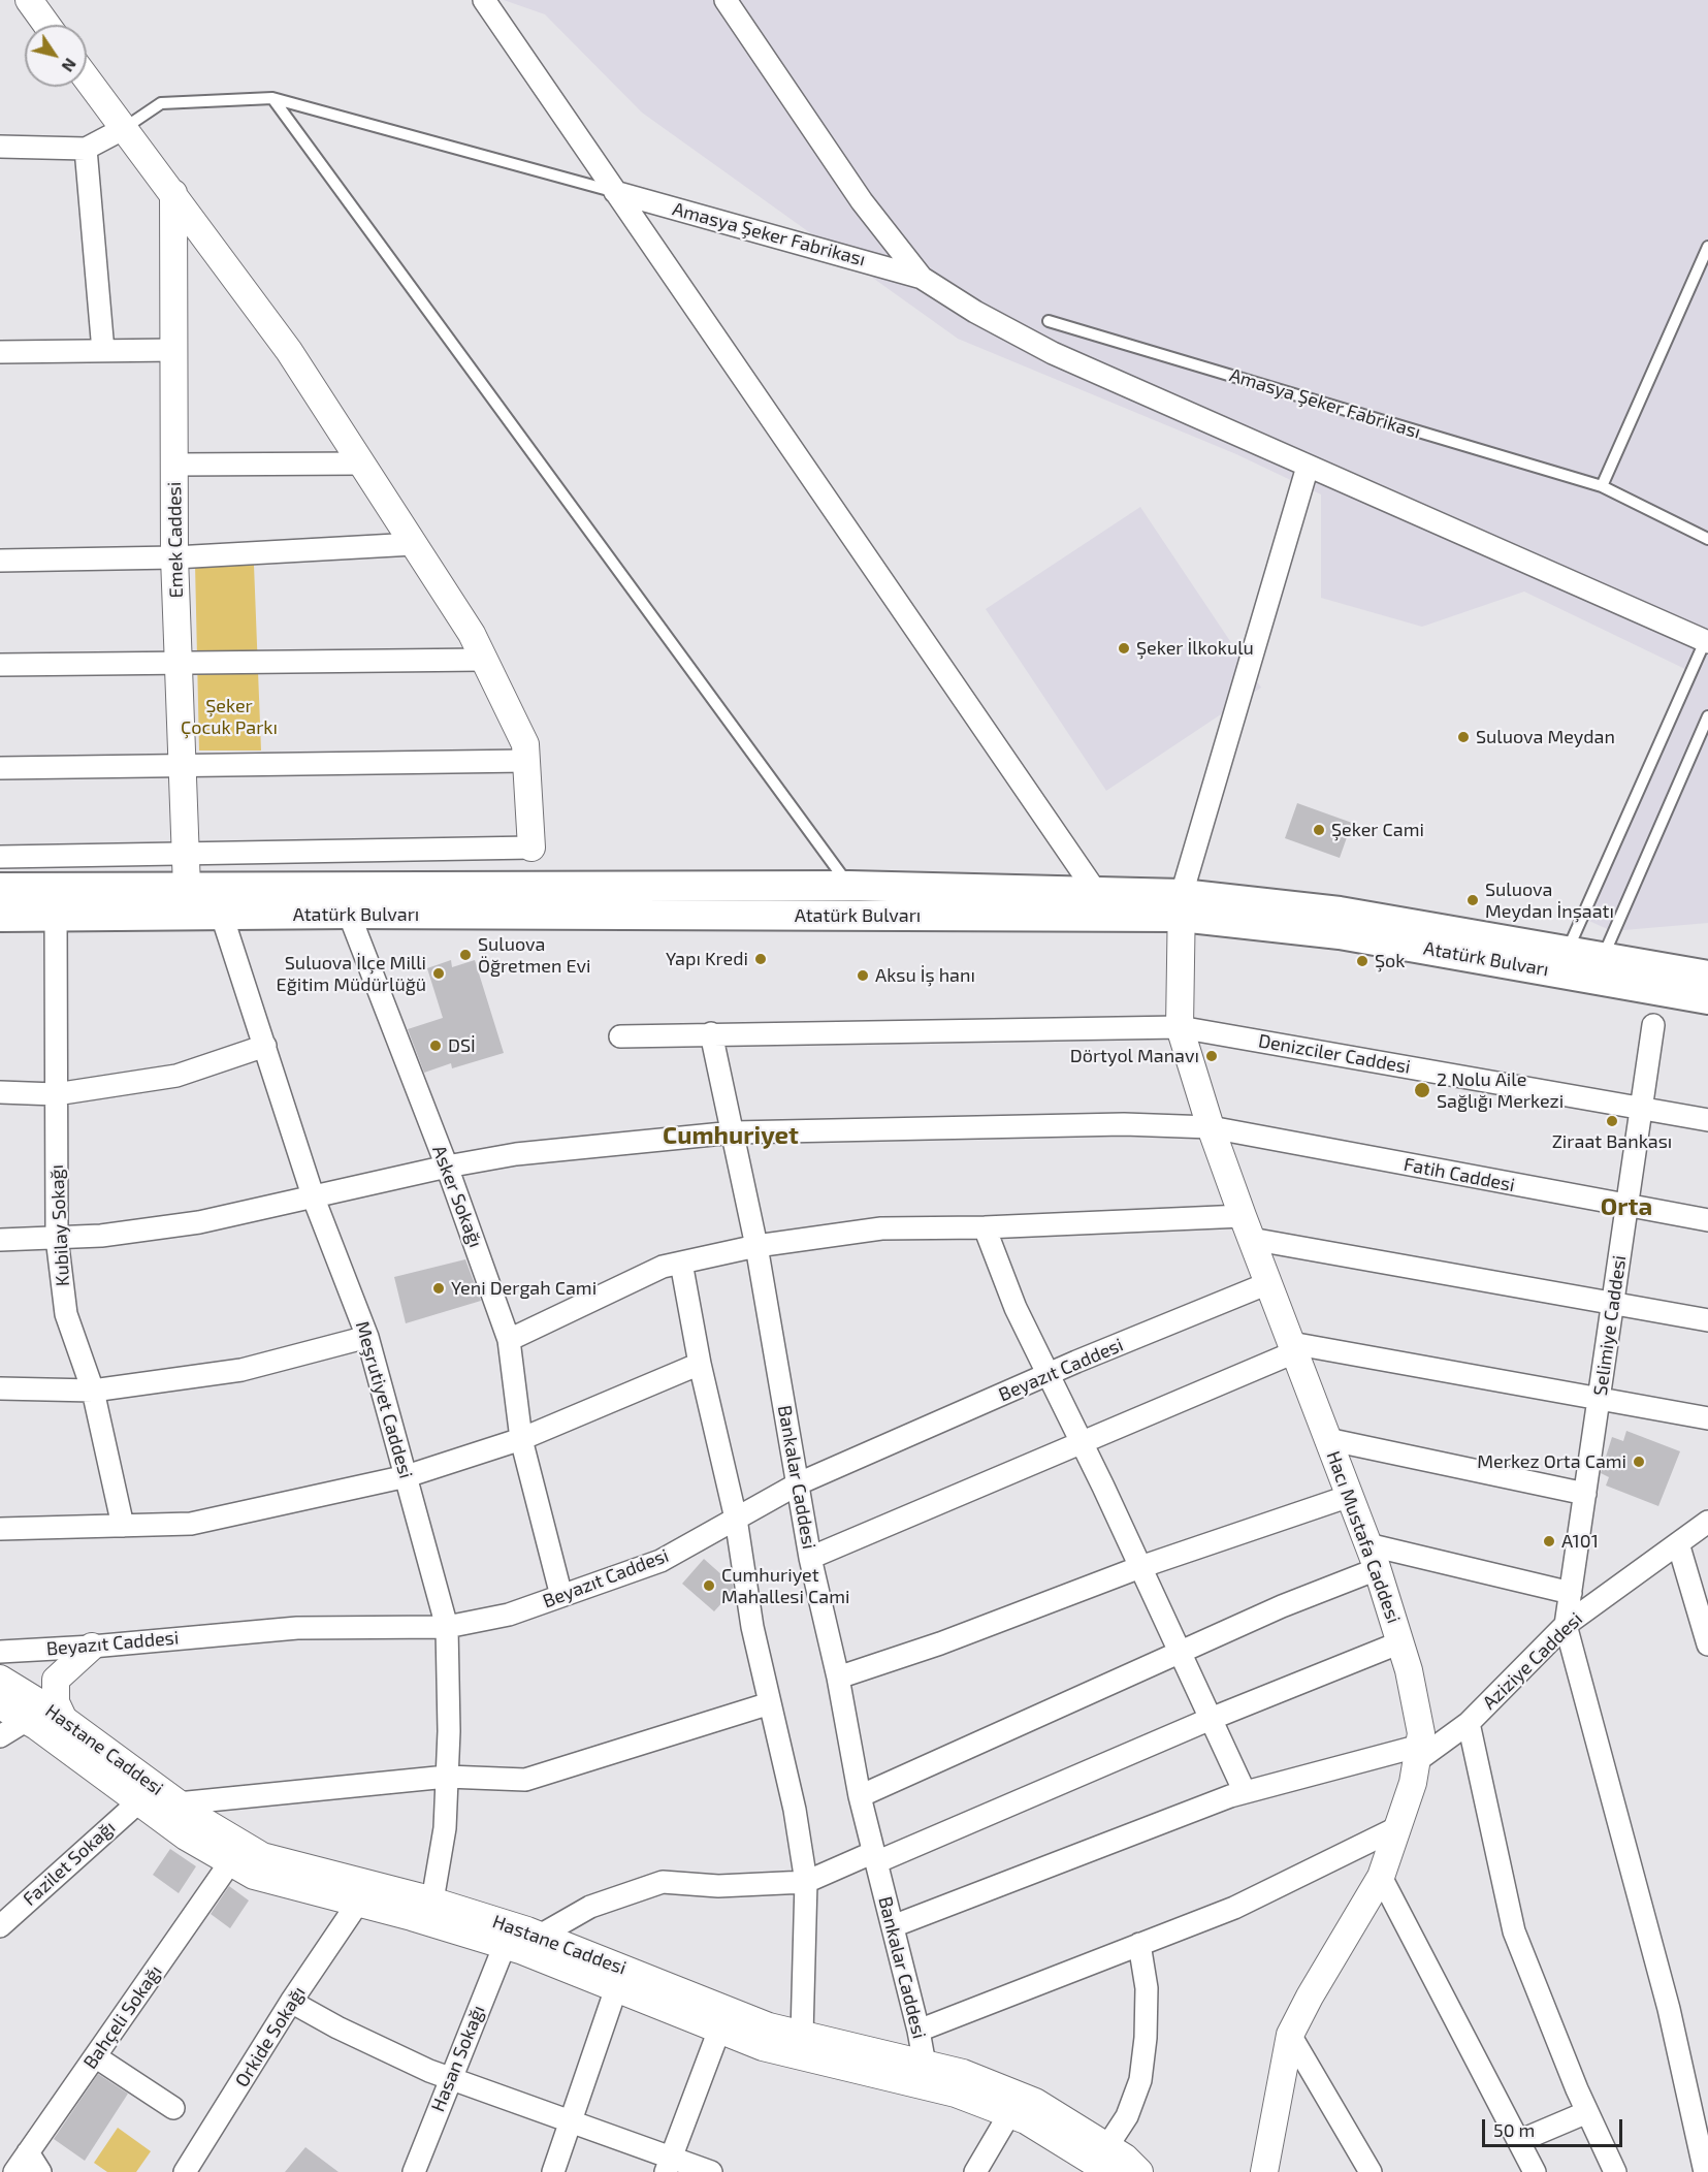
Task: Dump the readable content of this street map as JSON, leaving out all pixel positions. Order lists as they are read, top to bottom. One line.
{"streets":{"main road":["Atatürk Bulvarı"],"street":["Amasya Şeker Fabrikası","Emek Caddesi","Denizciler Caddesi","Fatih Caddesi","Asker Sokağı","Kubilay Sokağı","Selimiye Caddesi","Beyazıt Caddesi","Meşrutiyet Caddesi","Bankalar Caddesi","Hacı Mustafa Caddesi","Aziziye Caddesi","Hastane Caddesi","Fazilet Sokağı","Bahçeli Sokağı","Orkide Sokağı","Hasan Sokağı"]},"crossings":[["Emek Caddesi","Atatürk Bulvarı"],["Atatürk Bulvarı","Asker Sokağı"],["Atatürk Bulvarı","Kubilay Sokağı"],["Atatürk Bulvarı","Meşrutiyet Caddesi"],["Atatürk Bulvarı","Hacı Mustafa Caddesi"],["Denizciler Caddesi","Selimiye Caddesi"],["Denizciler Caddesi","Bankalar Caddesi"],["Denizciler Caddesi","Hacı Mustafa Caddesi"],["Fatih Caddesi","Asker Sokağı"],["Fatih Caddesi","Kubilay Sokağı"],["Fatih Caddesi","Selimiye Caddesi"],["Fatih Caddesi","Meşrutiyet Caddesi"],["Fatih Caddesi","Bankalar Caddesi"],["Fatih Caddesi","Hacı Mustafa Caddesi"],["Asker Sokağı","Beyazıt Caddesi"],["Selimiye Caddesi","Aziziye Caddesi"],["Beyazıt Caddesi","Meşrutiyet Caddesi"],["Beyazıt Caddesi","Bankalar Caddesi"],["Beyazıt Caddesi","Hacı Mustafa Caddesi"],["Meşrutiyet Caddesi","Hastane Caddesi"],["Bankalar Caddesi","Hastane Caddesi"],["Hacı Mustafa Caddesi","Aziziye Caddesi"],["Hastane Caddesi","Fazilet Sokağı"],["Hastane Caddesi","Bahçeli Sokağı"],["Hastane Caddesi","Orkide Sokağı"],["Hastane Caddesi","Hasan Sokağı"]],"districts":["Cumhuriyet","Orta"],"parks":["Şeker Çocuk Parkı"],"places":["Şeker İlkokulu","Suluova Meydan","Şeker Cami","Suluova Meydan İnşaatı","Suluova Öğretmen Evi","Yapı Kredi","Şok","Suluova İlçe Milli Eğitim Müdürlüğü","Aksu İş hanı","DSİ","Dörtyol Manavı","2 Nolu Aile Sağlığı Merkezi","Ziraat Bankası","Yeni Dergah Cami","Merkez Orta Cami","A101","Cumhuriyet Mahallesi Cami"],"scale_bar":"50 m","north":"bottom right"}
